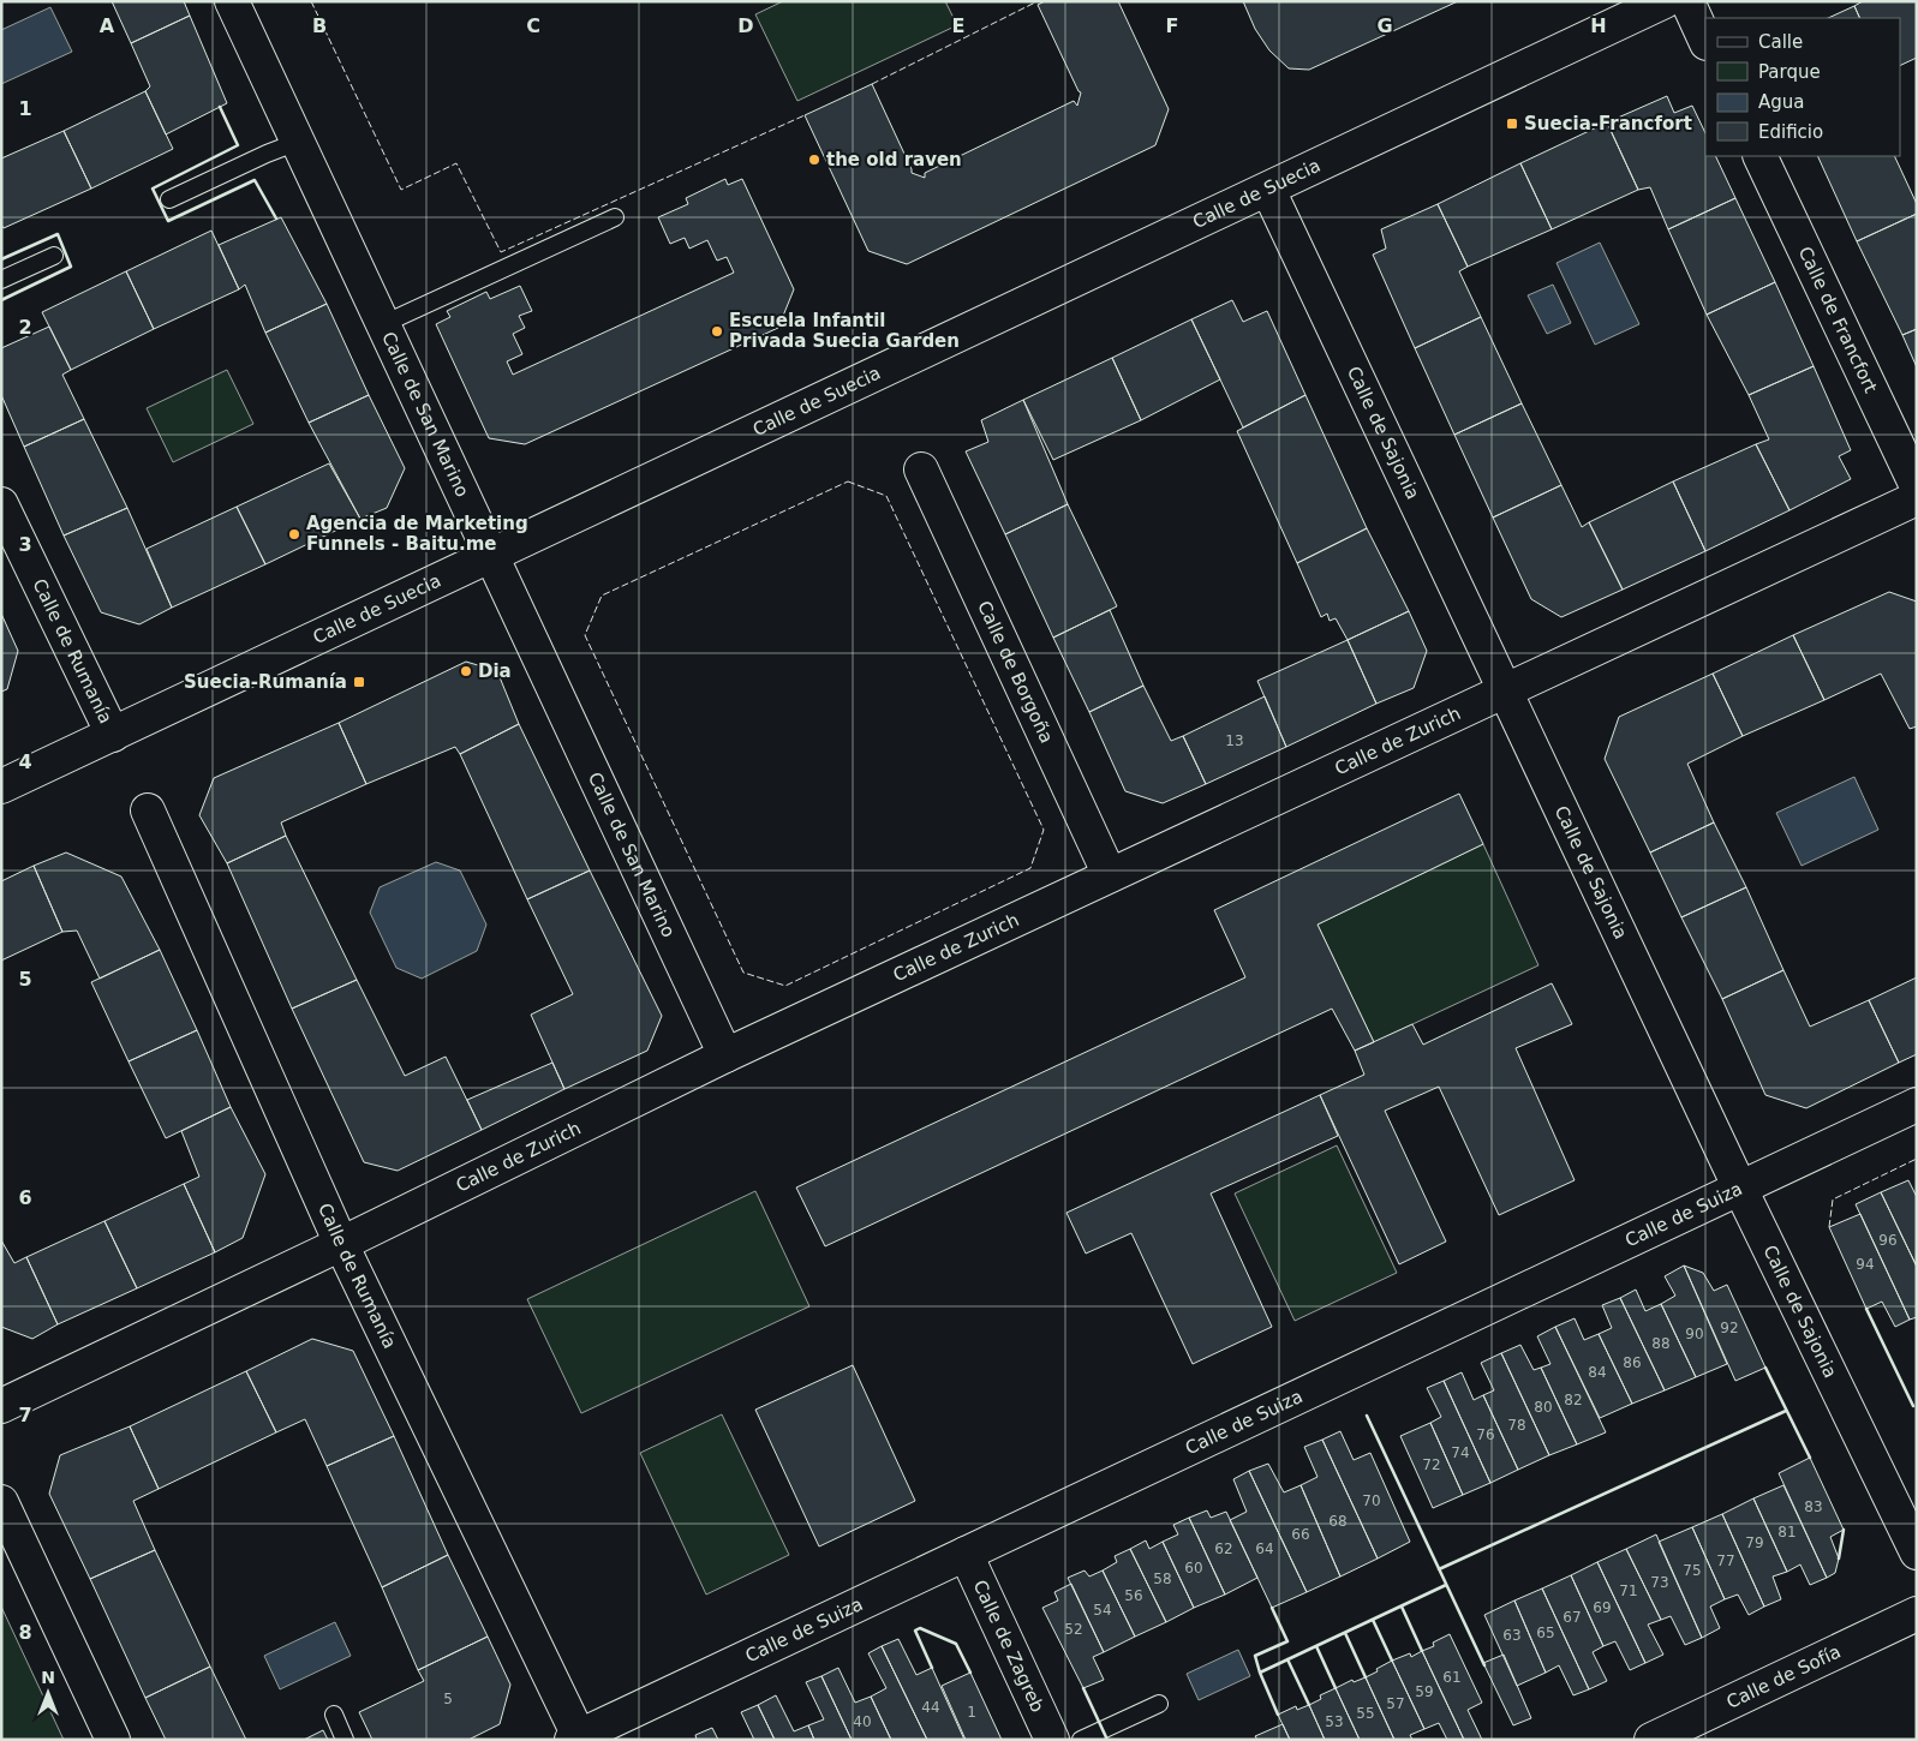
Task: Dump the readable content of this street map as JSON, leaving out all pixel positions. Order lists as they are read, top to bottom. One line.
{"streets":{"street":["Calle de Suecia","Calle de Francfort","Calle de San Marino","Calle de Sajonia","Calle de Rumanía","Calle de Borgoña","Calle de Zurich","Calle de Suiza","Calle de Zagreb","Calle de Sofía"]},"crossings":[["Calle de Suecia","Calle de San Marino"],["Calle de Suecia","Calle de Sajonia"],["Calle de Suecia","Calle de Rumanía"],["Calle de San Marino","Calle de Zurich"],["Calle de Sajonia","Calle de Zurich"],["Calle de Sajonia","Calle de Suiza"],["Calle de Rumanía","Calle de Zurich"],["Calle de Rumanía","Calle de Suiza"],["Calle de Borgoña","Calle de Zurich"],["Calle de Suiza","Calle de Zagreb"]],"places":{"transit":["Suecia-Francfort","Suecia-Rumanía"],"other":["the old raven","Escuela Infantil Privada Suecia Garden","Agencia de Marketing Funnels - Baitu.me","Dia"]},"house_numbers":["13","96","94","92","90","88","86","84","82","80","78","76","74","72","70","83","68","81","66","79","62","64","77","60","75","58","73","71","56","69","54","67","52","65","63","61","59","5","57","44","1","55","40","53"],"legend":["Calle","Parque","Agua","Edificio"],"north":"top","grid":{"columns":["A","B","C","D","E","F","G","H"],"rows":["1","2","3","4","5","6","7","8"]}}
